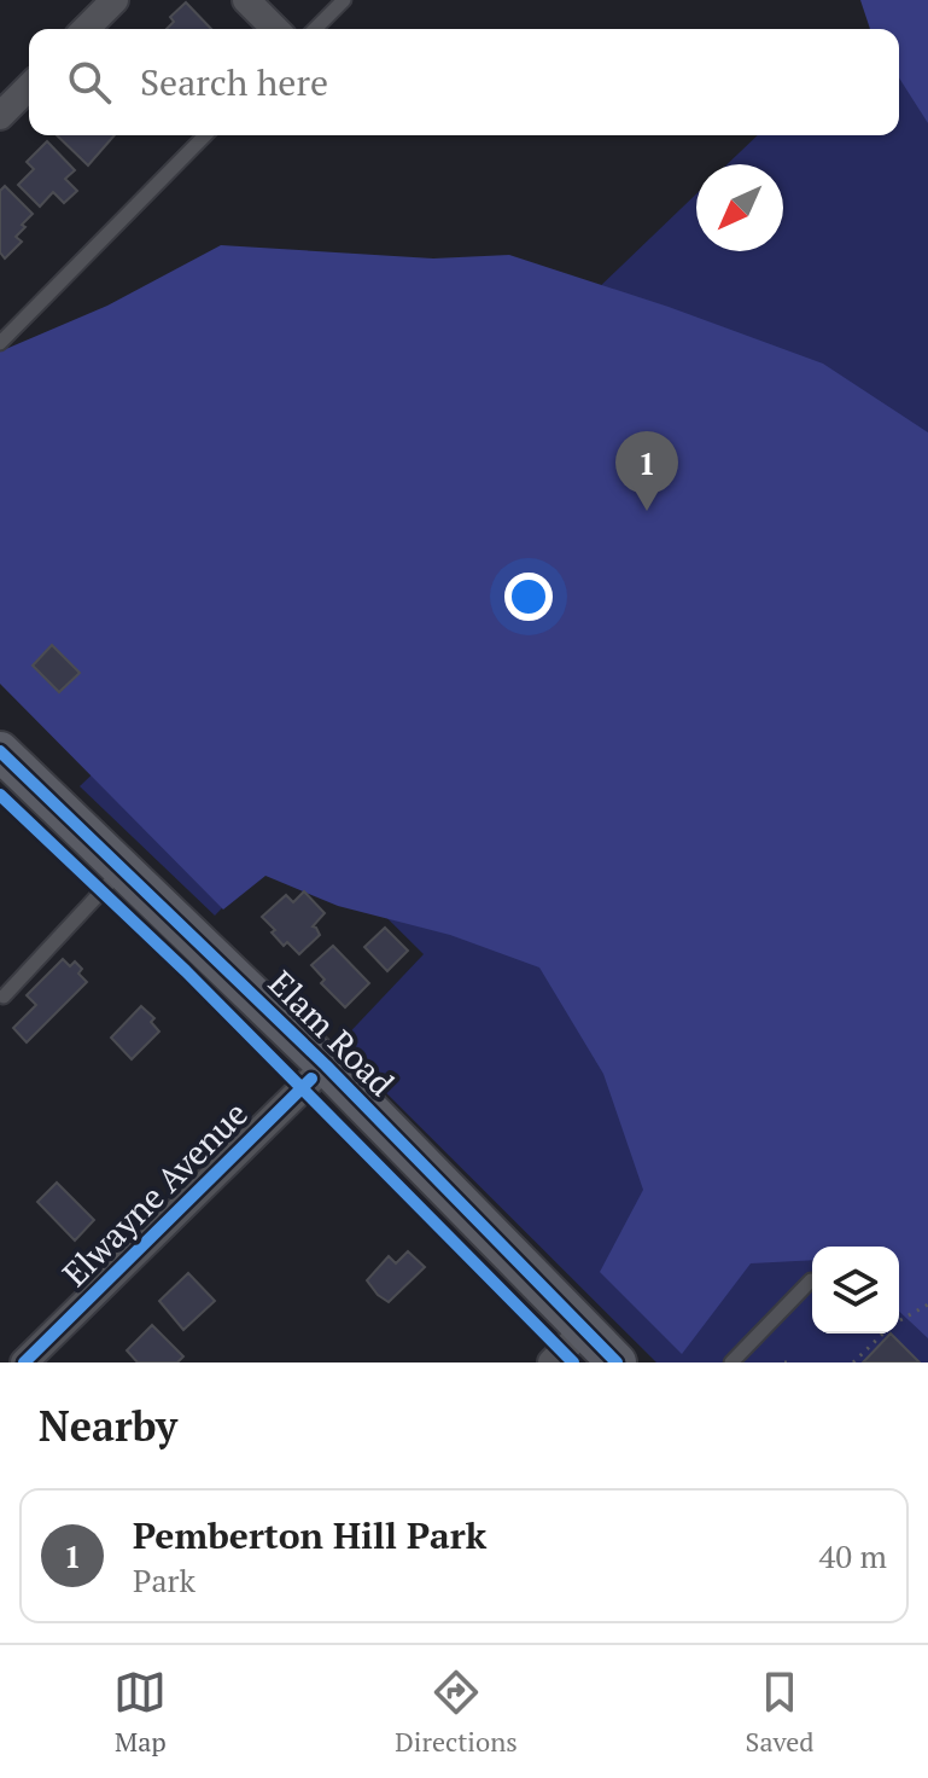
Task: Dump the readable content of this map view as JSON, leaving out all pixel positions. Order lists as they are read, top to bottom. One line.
{"streets":{"street":["Elam Road","Elwayne Avenue"]},"crossings":[["Elam Road","Elwayne Avenue"]],"north":"bottom left","page":{"search":"Search here","pins":"1","heading":"Nearby","list":[{"mark":"1","name":"Pemberton Hill Park","note":"Park","value":"40 m"}],"nav":["Map","Directions","Saved"]}}
